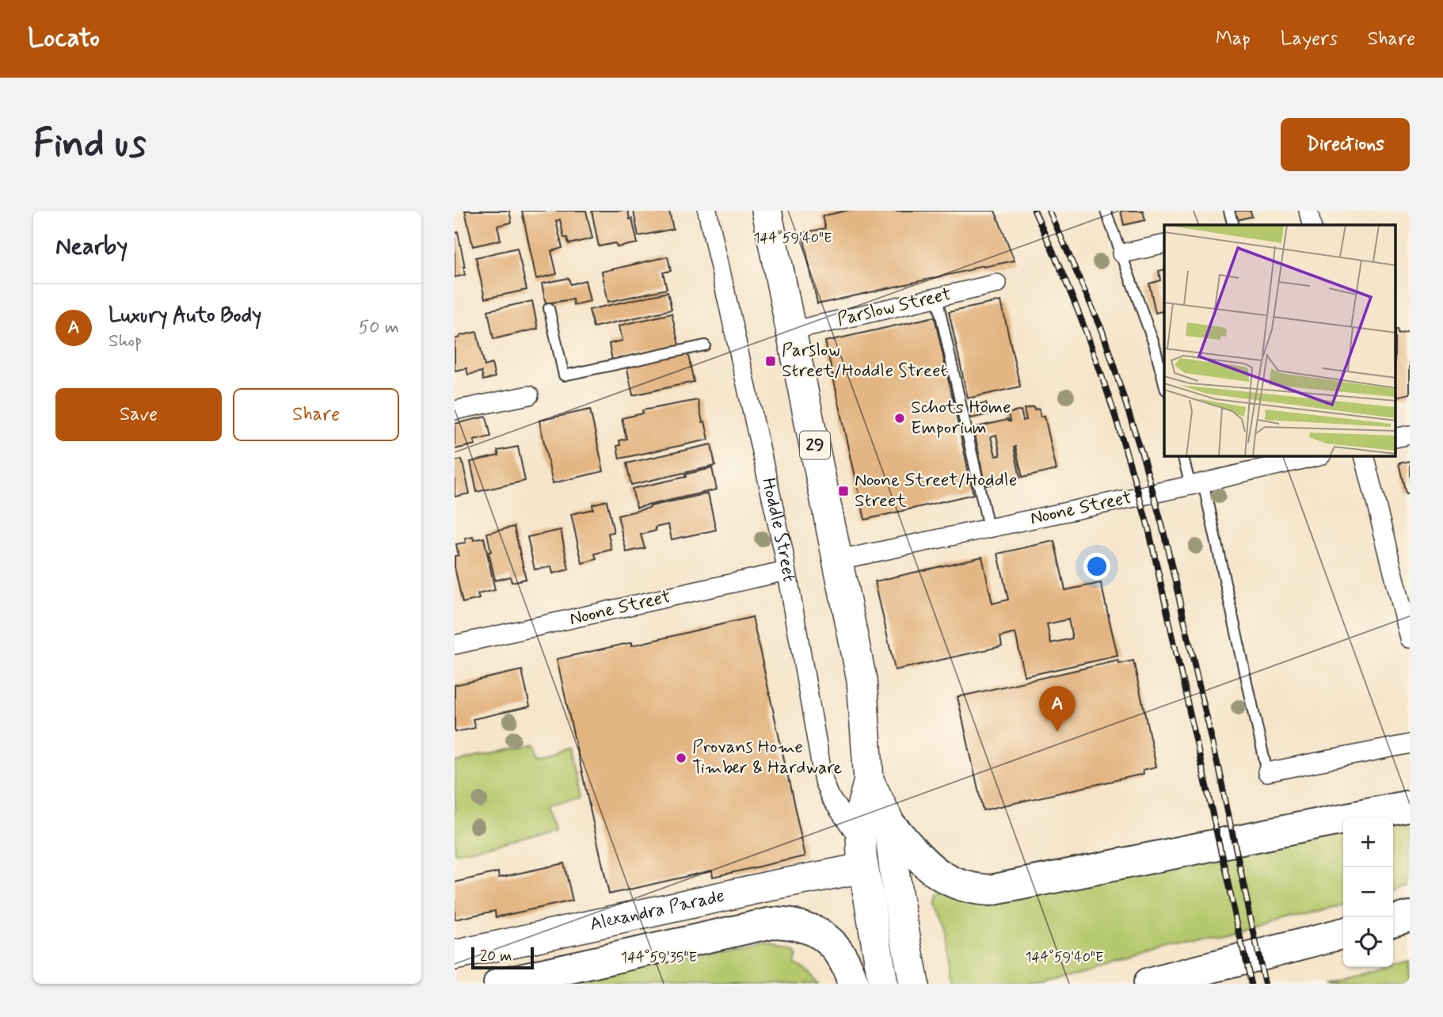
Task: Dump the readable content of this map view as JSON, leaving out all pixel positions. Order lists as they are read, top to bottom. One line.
{"streets":{"main road":["29","Hoddle Street","Alexandra Parade"],"street":["Parslow Street","Noone Street"]},"crossings":[["Parslow Street","Hoddle Street"],["Noone Street","Hoddle Street"],["Hoddle Street","Alexandra Parade"]],"places":{"transit":["Parslow Street/Hoddle Street","Noone Street/Hoddle Street"],"other":["Schots Home Emporium","Provans Home Timber & Hardware"]},"scale_bar":"20 m","page":{"header":"Locato","nav":["Map","Layers","Share"],"buttons":["Directions",["Save","Share"]],"title":"Find us","heading":"Nearby","list":[{"mark":"A","name":"Luxury Auto Body","note":"Shop","value":"50 m"}],"pins":"A","map_buttons":["+","−"],"scale":"20 m"},"coordinates":["144°59'40\"E","144°59'35\"E"]}
